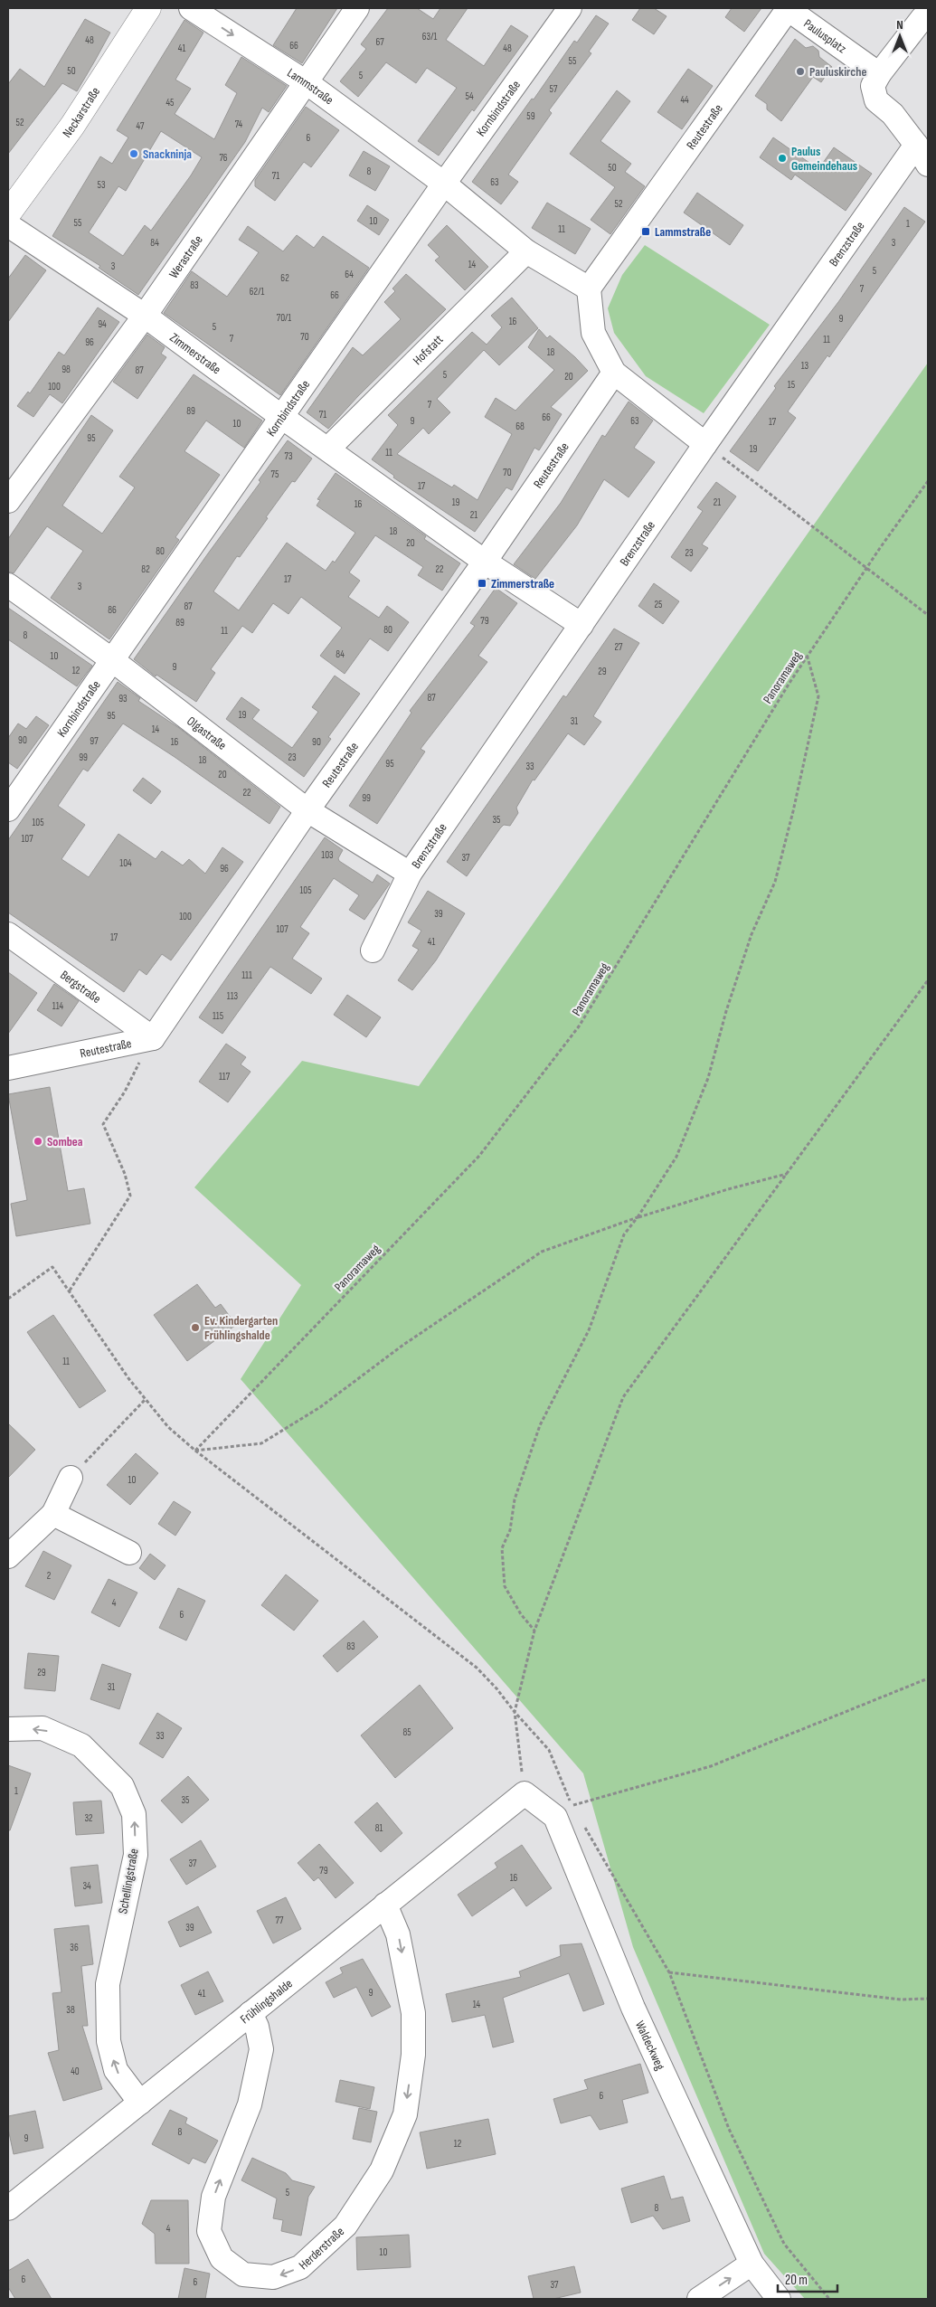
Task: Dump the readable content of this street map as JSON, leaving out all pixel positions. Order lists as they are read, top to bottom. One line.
{"streets":{"main road":["Neckarstraße"],"street":["Paulusplatz","Lammstraße","Kornbindstraße","Reutestraße","Brenzstraße","Werastraße","Hofstatt","Zimmerstraße","Olgastraße","Bergstraße","Schellingstraße","Frühlingshalde","Waldeckweg","Herderstraße"],"path":["Panoramaweg"]},"crossings":[["Paulusplatz","Reutestraße"],["Lammstraße","Kornbindstraße"],["Lammstraße","Reutestraße"],["Lammstraße","Werastraße"],["Lammstraße","Hofstatt"],["Kornbindstraße","Zimmerstraße"],["Kornbindstraße","Olgastraße"],["Reutestraße","Zimmerstraße"],["Reutestraße","Olgastraße"],["Reutestraße","Bergstraße"],["Brenzstraße","Zimmerstraße"],["Brenzstraße","Olgastraße"],["Werastraße","Zimmerstraße"],["Hofstatt","Zimmerstraße"],["Schellingstraße","Frühlingshalde"],["Frühlingshalde","Waldeckweg"],["Frühlingshalde","Herderstraße"]],"one_way":["Schellingstraße"],"places":{"other":["Pauluskirche","Snackninja","Paulus Gemeindehaus","Sombea","Ev. Kindergarten Frühlingshalde"],"transit":["Lammstraße","Zimmerstraße"]},"house_numbers":["63/1","48","67","66","41","48","55","50","5","57","54","44","45","59","52","74","47","6","76","50","8","71","63","53","52","10","55","1","11","84","3","14","3","5","64","62","83","7","62/1","66","70/1","9","16","94","5","70","7","11","96","18","13","98","87","5","20","15","100","7","89","71","66","9","63","17","10","68","95","19","11","73","70","75","17","19","21","16","21","18","20","80","23","82","22","17","3","25","87","86","79","89","80","11","8","27","84","10","9","12","29","87","93","19","95","31","14","90","97","16","90","99","23","18","95","33","20","22","99","35","105","107","103","37","104","96","105","39","100","107","17","41","111","113","114","115","117","11","10","2","4","6","83","29","31","85","33","1","35","32","81","37","79","16","34","77","39","36","9","41","14","38","40","6","8","9","12","5","8","4","10","6","6","37"],"scale_bar":"20 m","north":"top"}
